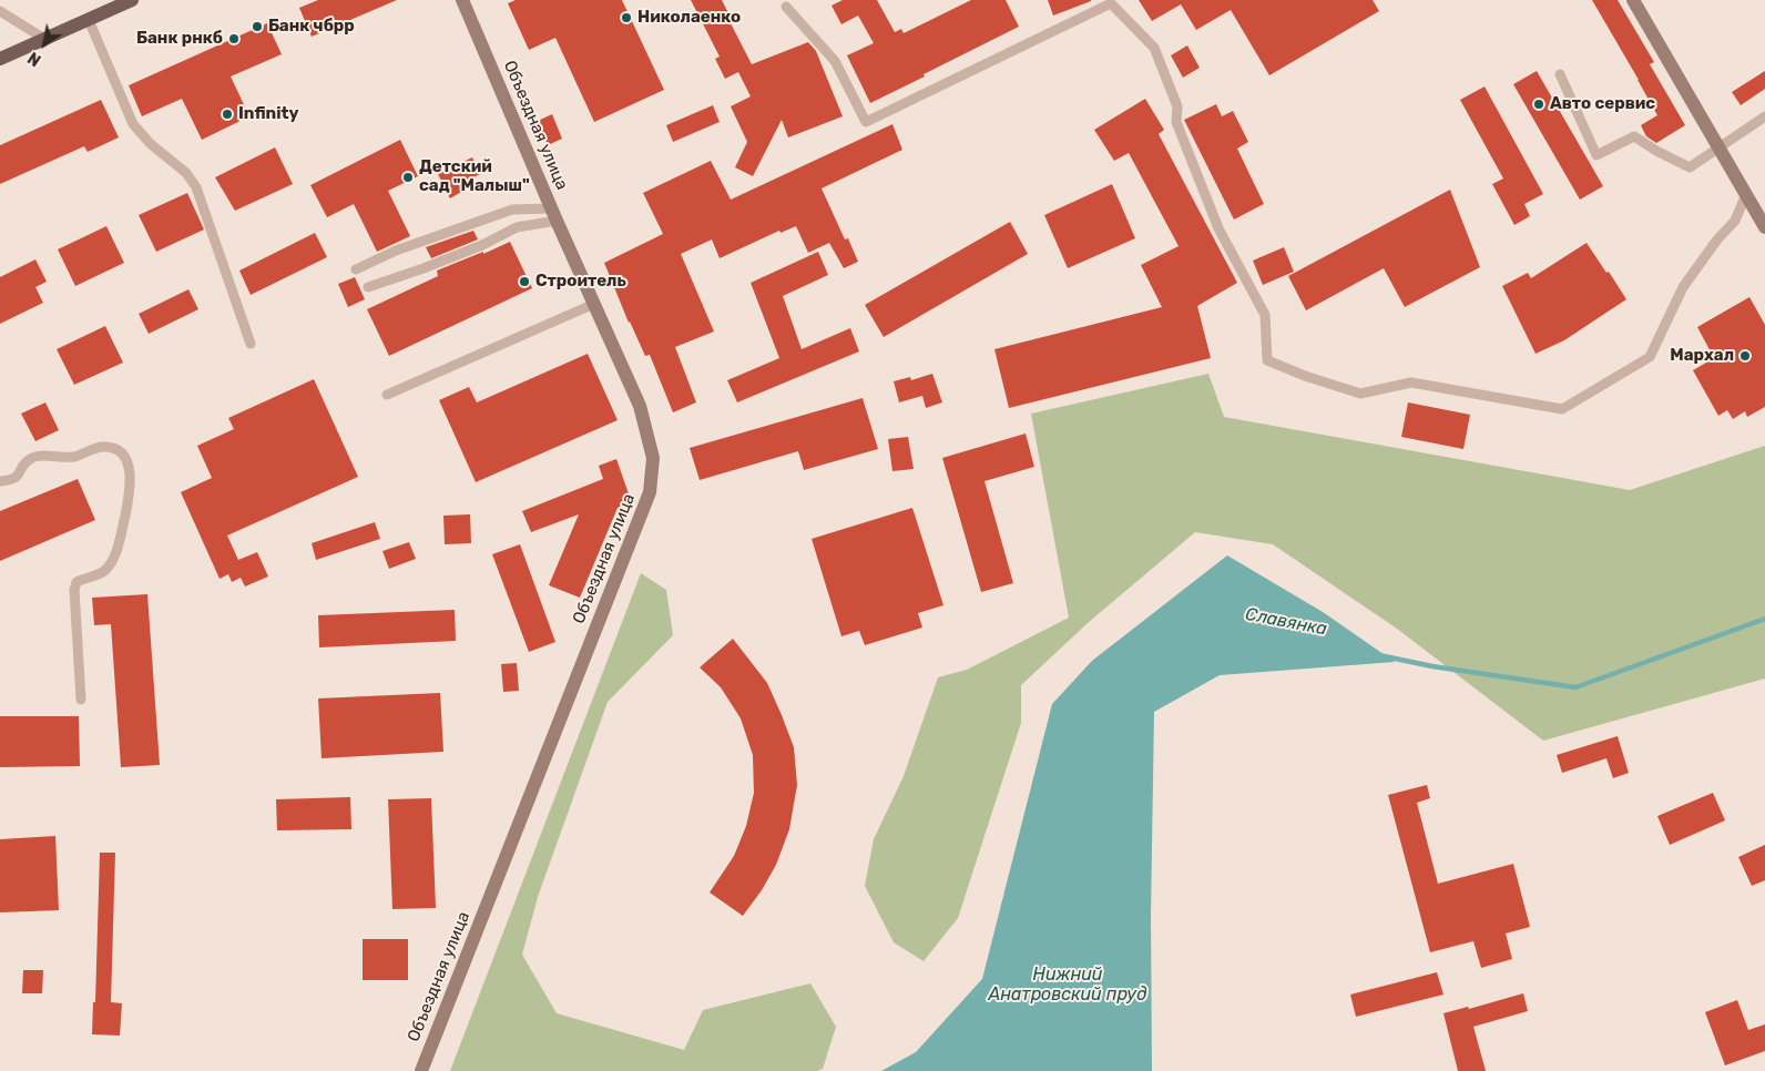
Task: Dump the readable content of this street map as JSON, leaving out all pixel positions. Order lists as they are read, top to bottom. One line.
{"streets":{"main road":["Объездная улица"]},"water":["Славянка","Нижний Анатровский пруд"],"places":["Николаенко","Банк чбрр","Банк рнкб","Авто сервис","Infinity","Детский сад \"Малыш\"","Строитель","Мархал"],"north":"bottom left"}
